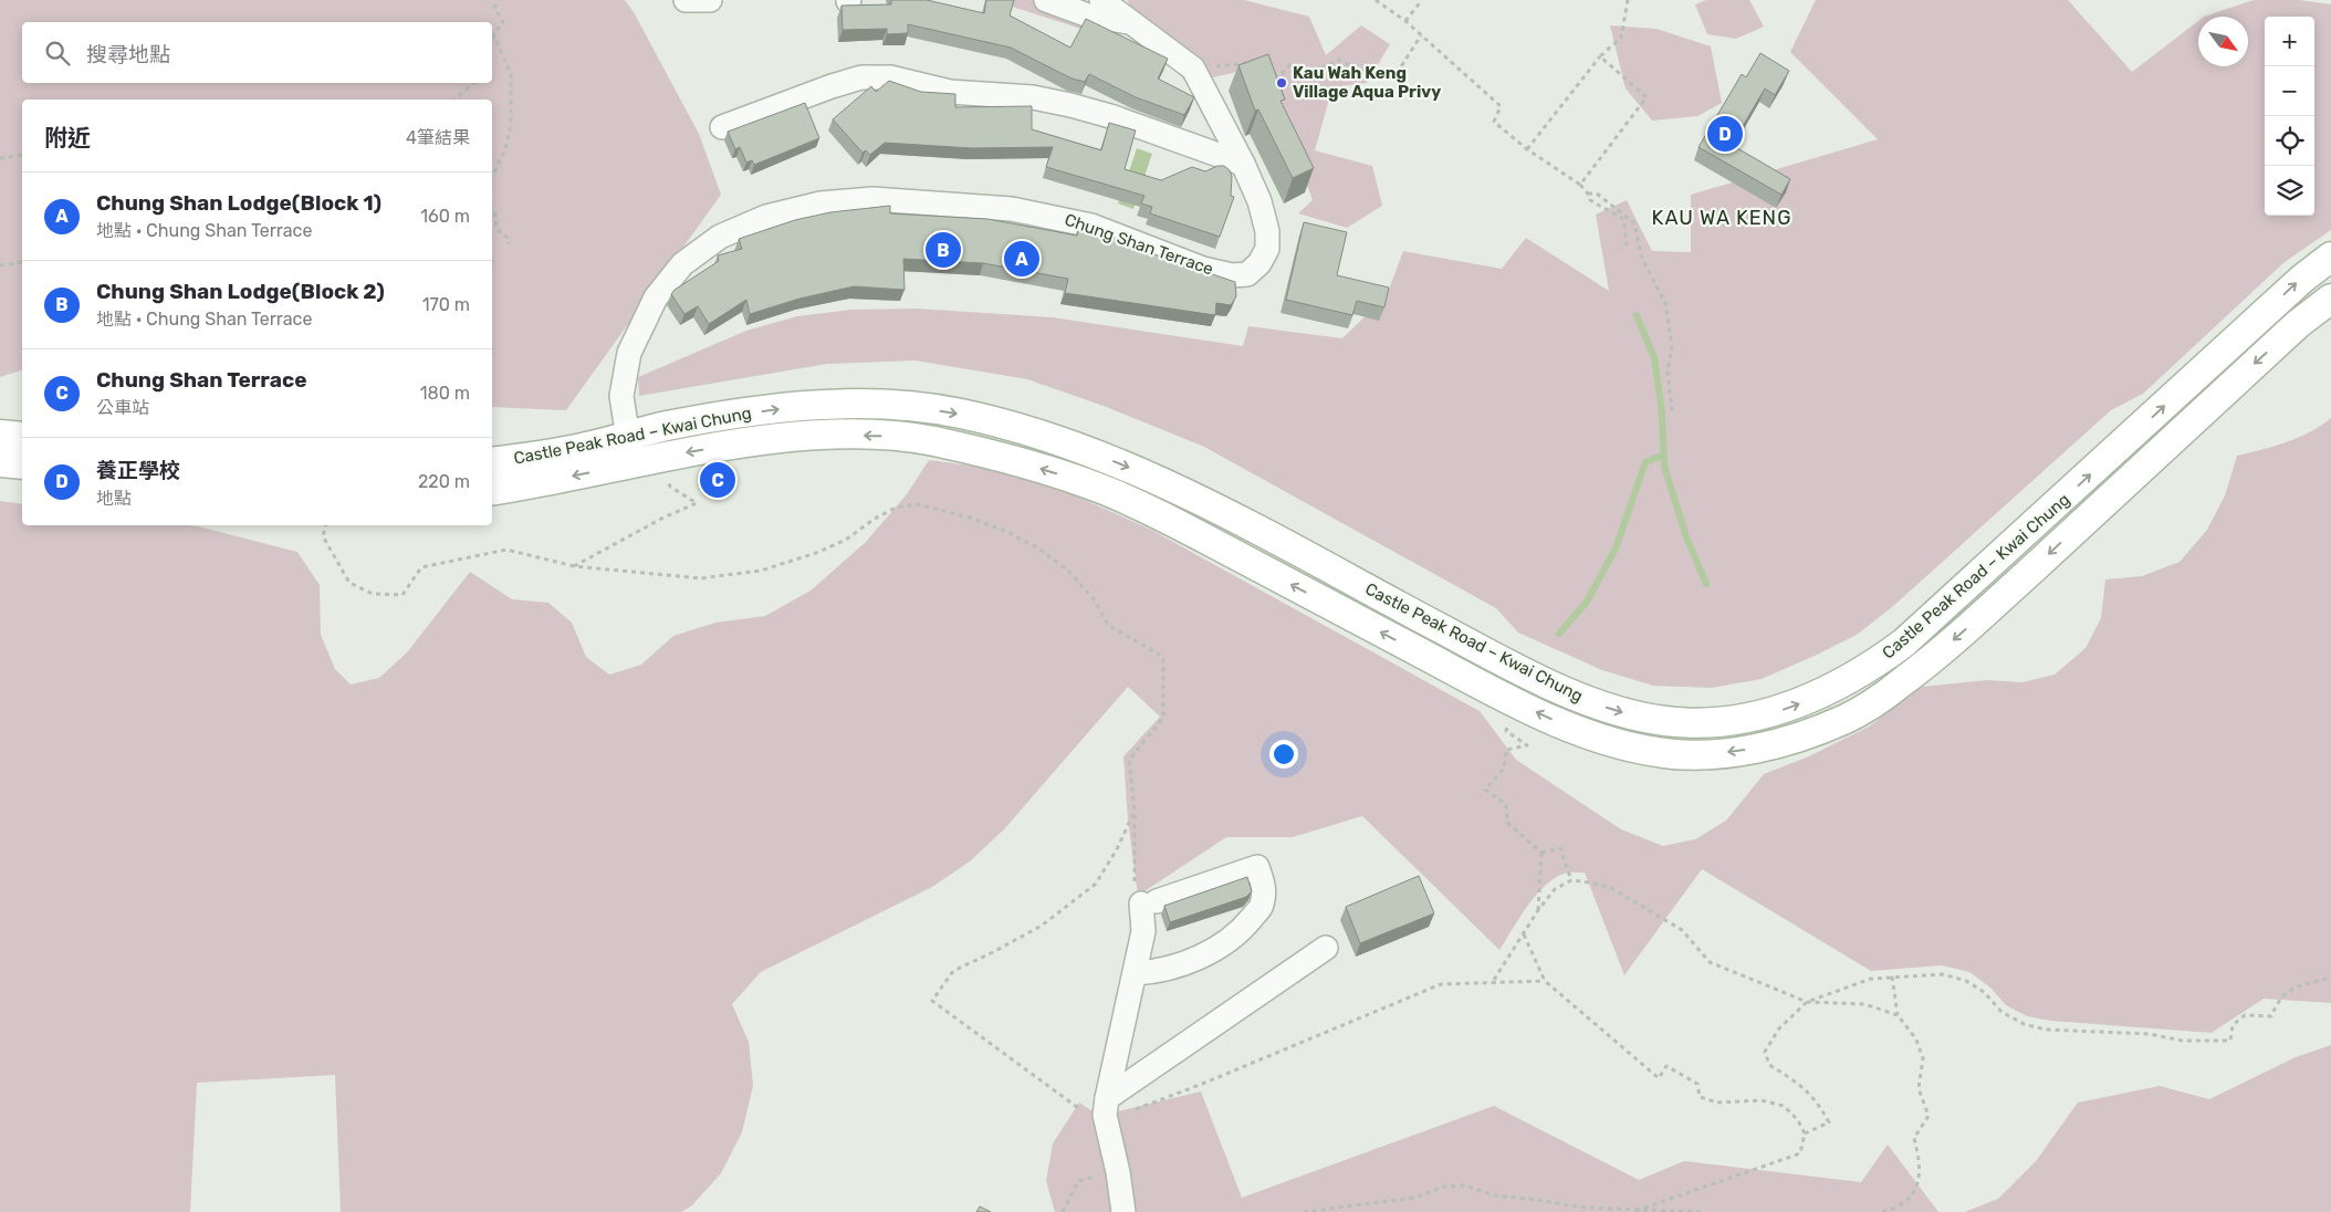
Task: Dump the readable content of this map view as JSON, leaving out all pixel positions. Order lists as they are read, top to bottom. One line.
{"streets":{"main road":["Castle Peak Road – Kwai Chung"],"street":["Chung Shan Terrace"]},"crossings":[["Chung Shan Terrace","Castle Peak Road – Kwai Chung"]],"districts":["KAU WA KENG"],"places":["Kau Wah Keng Village Aqua Privy"],"north":"bottom right","page":{"map_buttons":["+","−"],"search":"搜尋地點","heading":["附近","4筆結果"],"pins":["D","B","A","C"],"list":[{"mark":"A","name":"Chung Shan Lodge(Block 1)","note":"地點 · Chung Shan Terrace","value":"160 m"},{"mark":"B","name":"Chung Shan Lodge(Block 2)","note":"地點 · Chung Shan Terrace","value":"170 m"},{"mark":"C","name":"Chung Shan Terrace","note":"公車站","value":"180 m"},{"mark":"D","name":"養正學校","note":"地點","value":"220 m"}]}}
